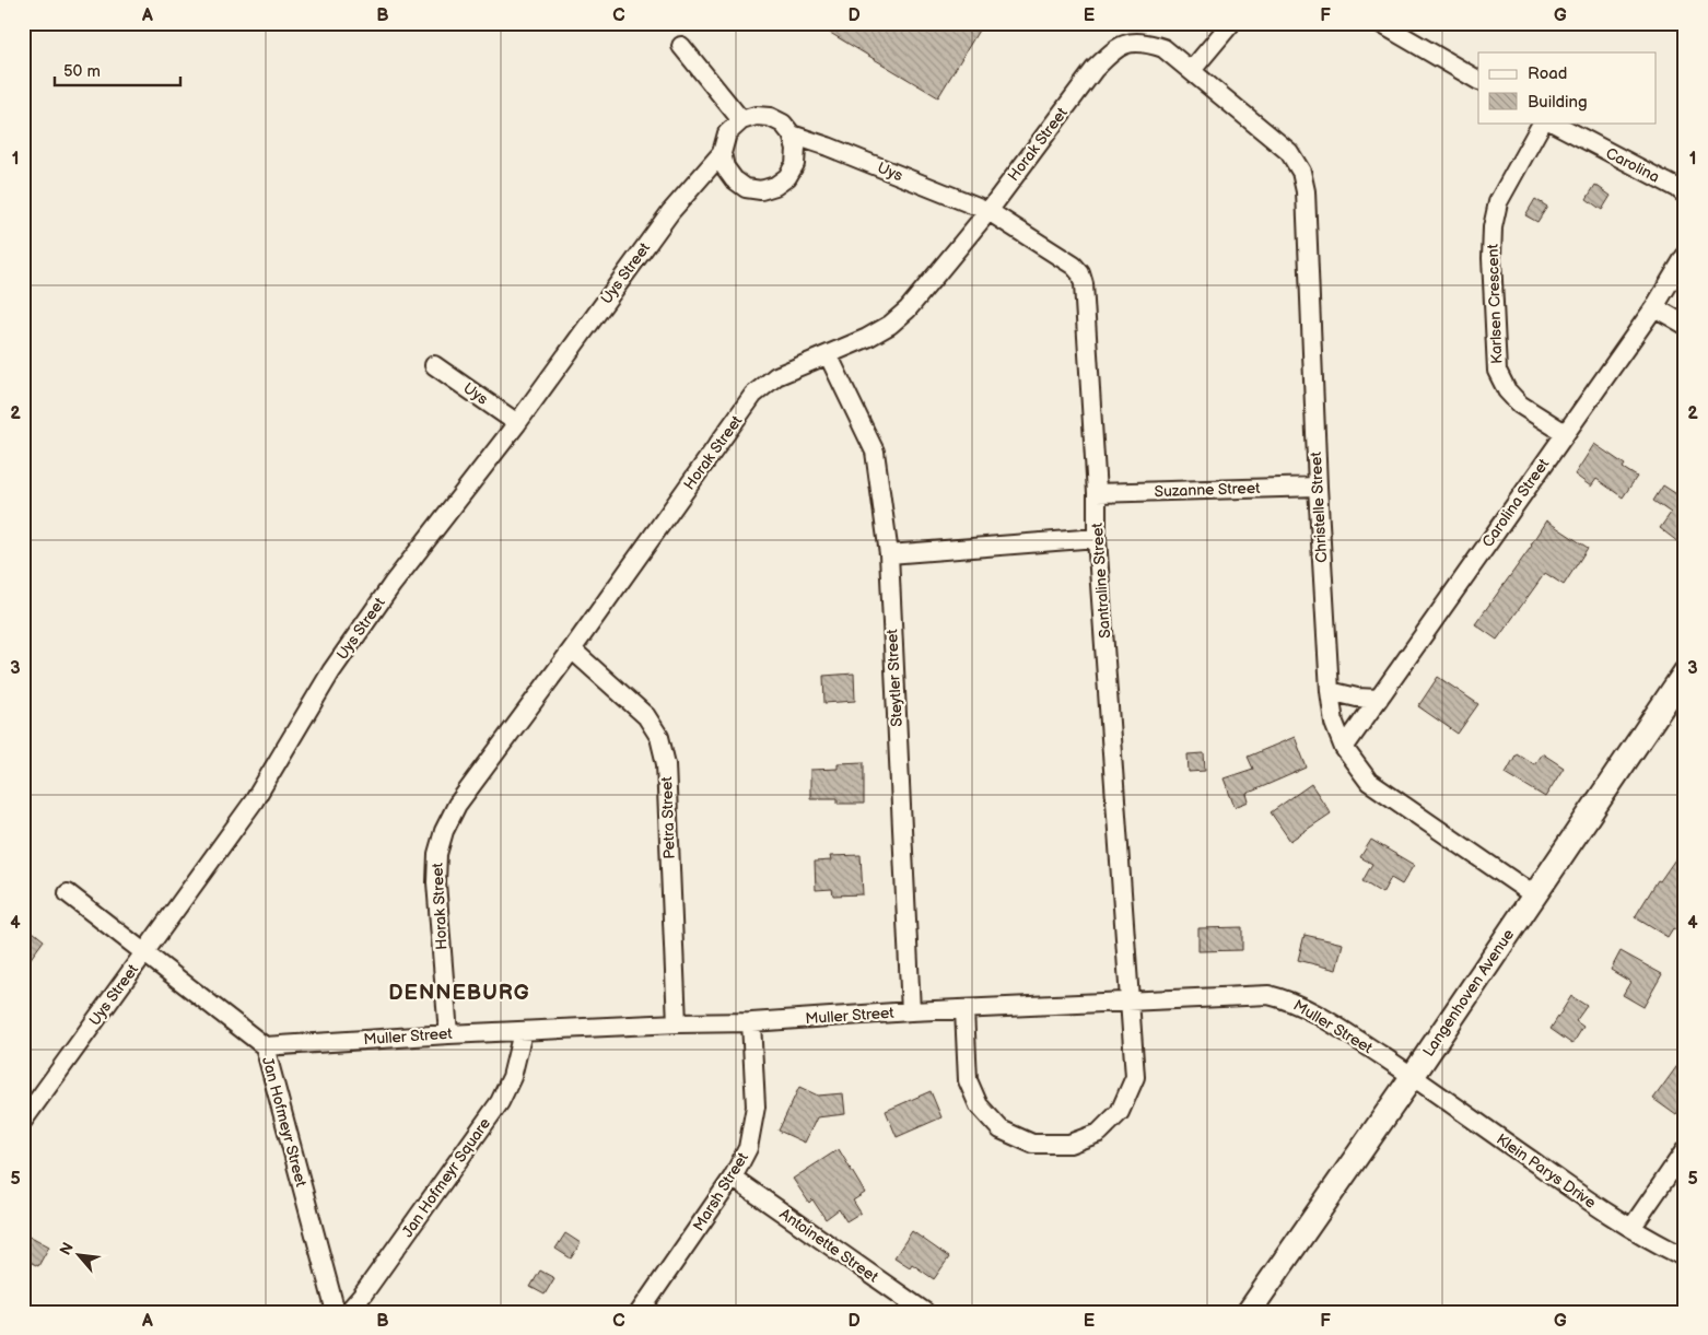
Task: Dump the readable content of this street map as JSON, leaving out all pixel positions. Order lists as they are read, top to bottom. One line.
{"streets":{"street":["Horak Street","Carolina","Uys","Uys Street","Karlsen Crescent","Suzanne Street","Carolina Street","Christelle Street","Santraline Street","Steytler Street","Petra Street","Langenhoven Avenue","Muller Street","Jan Hofmeyr Street","Klein Parys Drive","Jan Hofmeyr Square","Marsh Street","Antoinette Street"]},"crossings":[["Horak Street","Uys"],["Horak Street","Christelle Street"],["Horak Street","Santraline Street"],["Horak Street","Steytler Street"],["Horak Street","Petra Street"],["Horak Street","Muller Street"],["Uys","Uys Street"],["Uys","Santraline Street"],["Uys Street","Jan Hofmeyr Street"],["Karlsen Crescent","Carolina Street"],["Suzanne Street","Christelle Street"],["Suzanne Street","Santraline Street"],["Carolina Street","Christelle Street"],["Christelle Street","Langenhoven Avenue"],["Santraline Street","Muller Street"],["Steytler Street","Muller Street"],["Petra Street","Muller Street"],["Langenhoven Avenue","Muller Street"],["Langenhoven Avenue","Klein Parys Drive"],["Muller Street","Jan Hofmeyr Street"],["Muller Street","Klein Parys Drive"],["Muller Street","Jan Hofmeyr Square"],["Muller Street","Marsh Street"],["Marsh Street","Antoinette Street"]],"districts":["DENNEBURG"],"legend":["Road","Building"],"scale_bar":"50 m","north":"top left","grid":{"columns":["A","B","C","D","E","F","G"],"rows":["1","2","3","4","5"]}}
